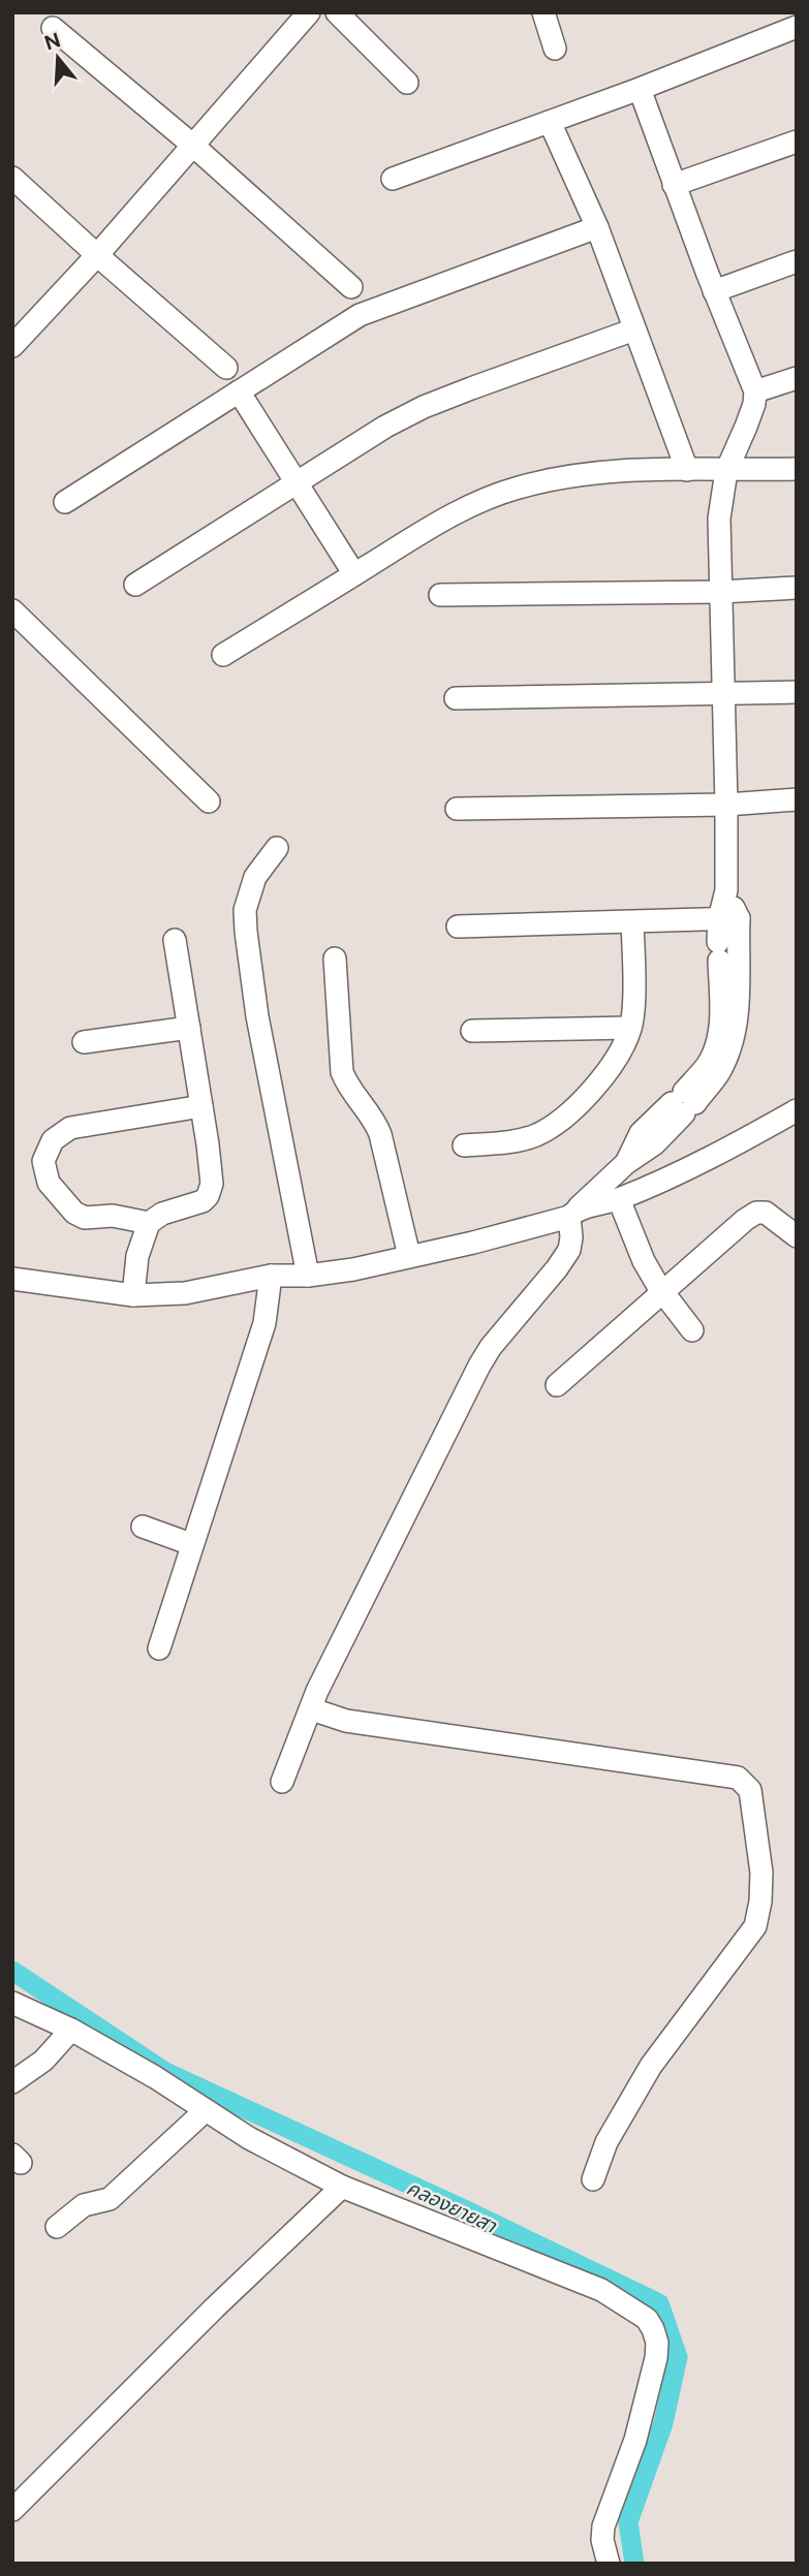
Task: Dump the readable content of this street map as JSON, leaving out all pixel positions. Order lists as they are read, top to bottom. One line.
{"water":["คลองยายสา"],"north":"top"}
